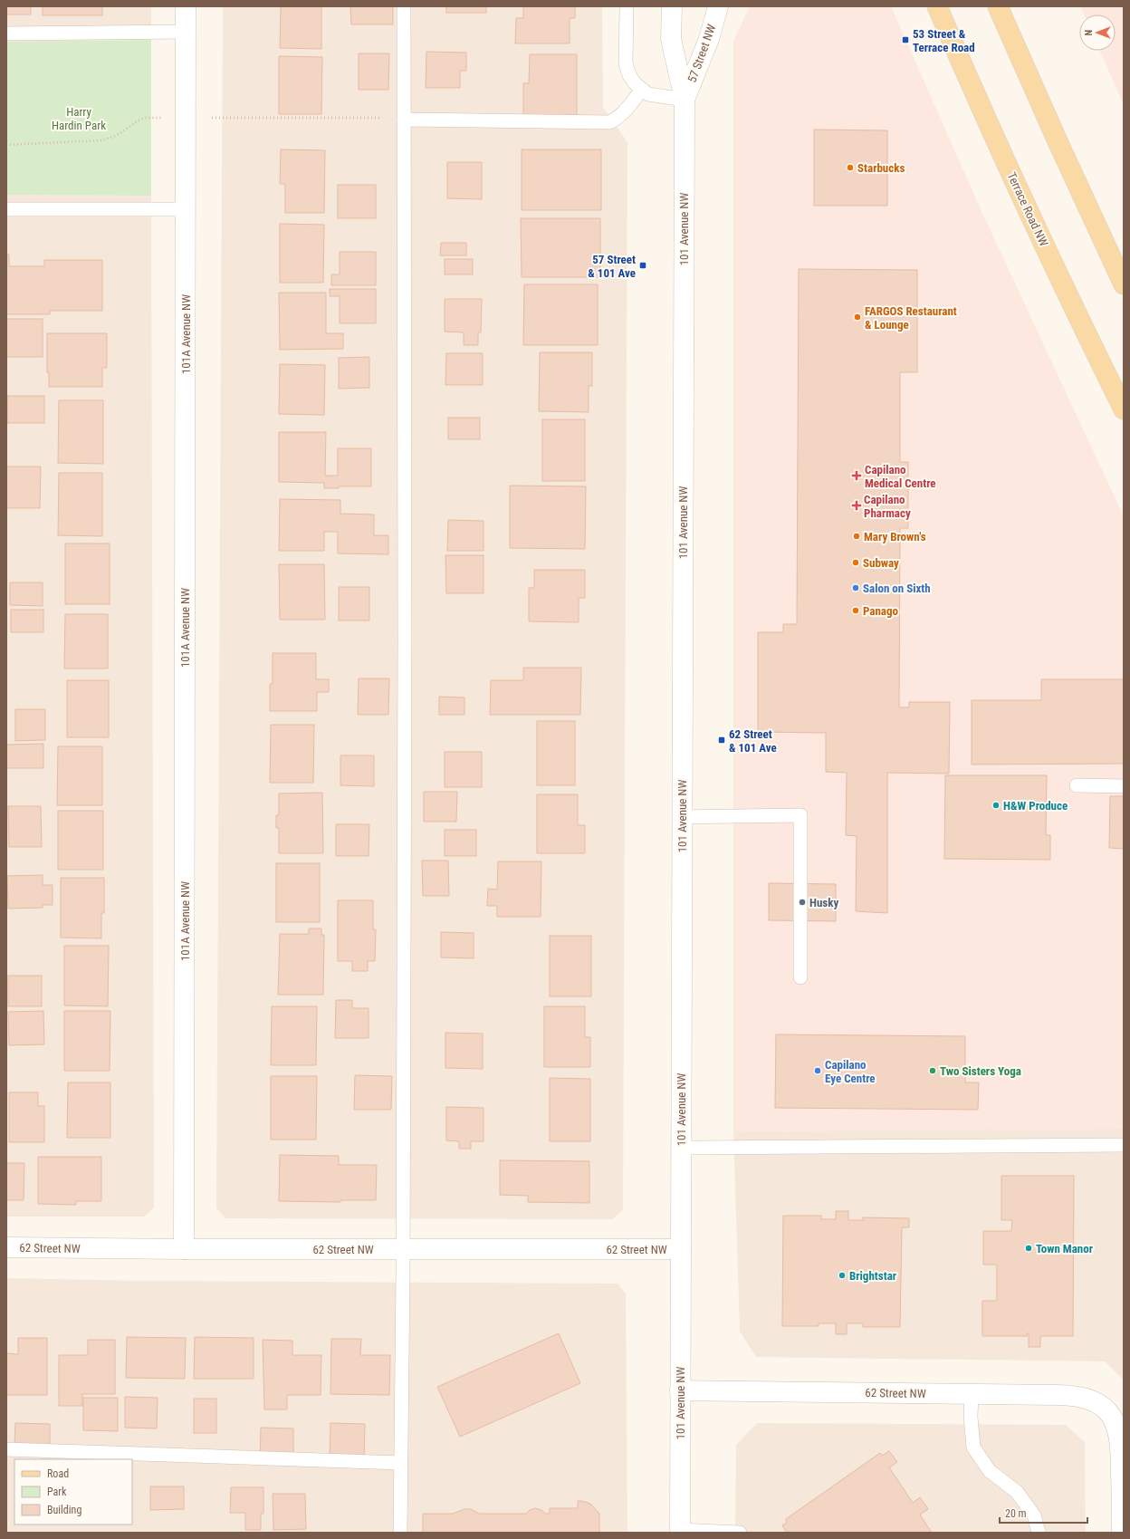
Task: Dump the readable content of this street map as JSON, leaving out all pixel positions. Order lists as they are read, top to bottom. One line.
{"streets":{"main road":["Terrace Road NW"],"street":["57 Street NW","101 Avenue NW","101A Avenue NW","62 Street NW"]},"crossings":[["57 Street NW","101 Avenue NW"],["101 Avenue NW","62 Street NW"],["101A Avenue NW","62 Street NW"]],"parks":["Harry Hardin Park"],"places":{"transit":["53 Street & Terrace Road","57 Street & 101 Ave","62 Street & 101 Ave"],"other":["Starbucks","FARGOS Restaurant & Lounge","Mary Brown's","Subway","Salon on Sixth","Panago","H&W Produce","Husky","Capilano Eye Centre","Two Sisters Yoga","Town Manor","Brightstar"],"health":["Capilano Medical Centre","Capilano Pharmacy"]},"legend":["Road","Park","Building"],"scale_bar":"20 m","north":"left"}
